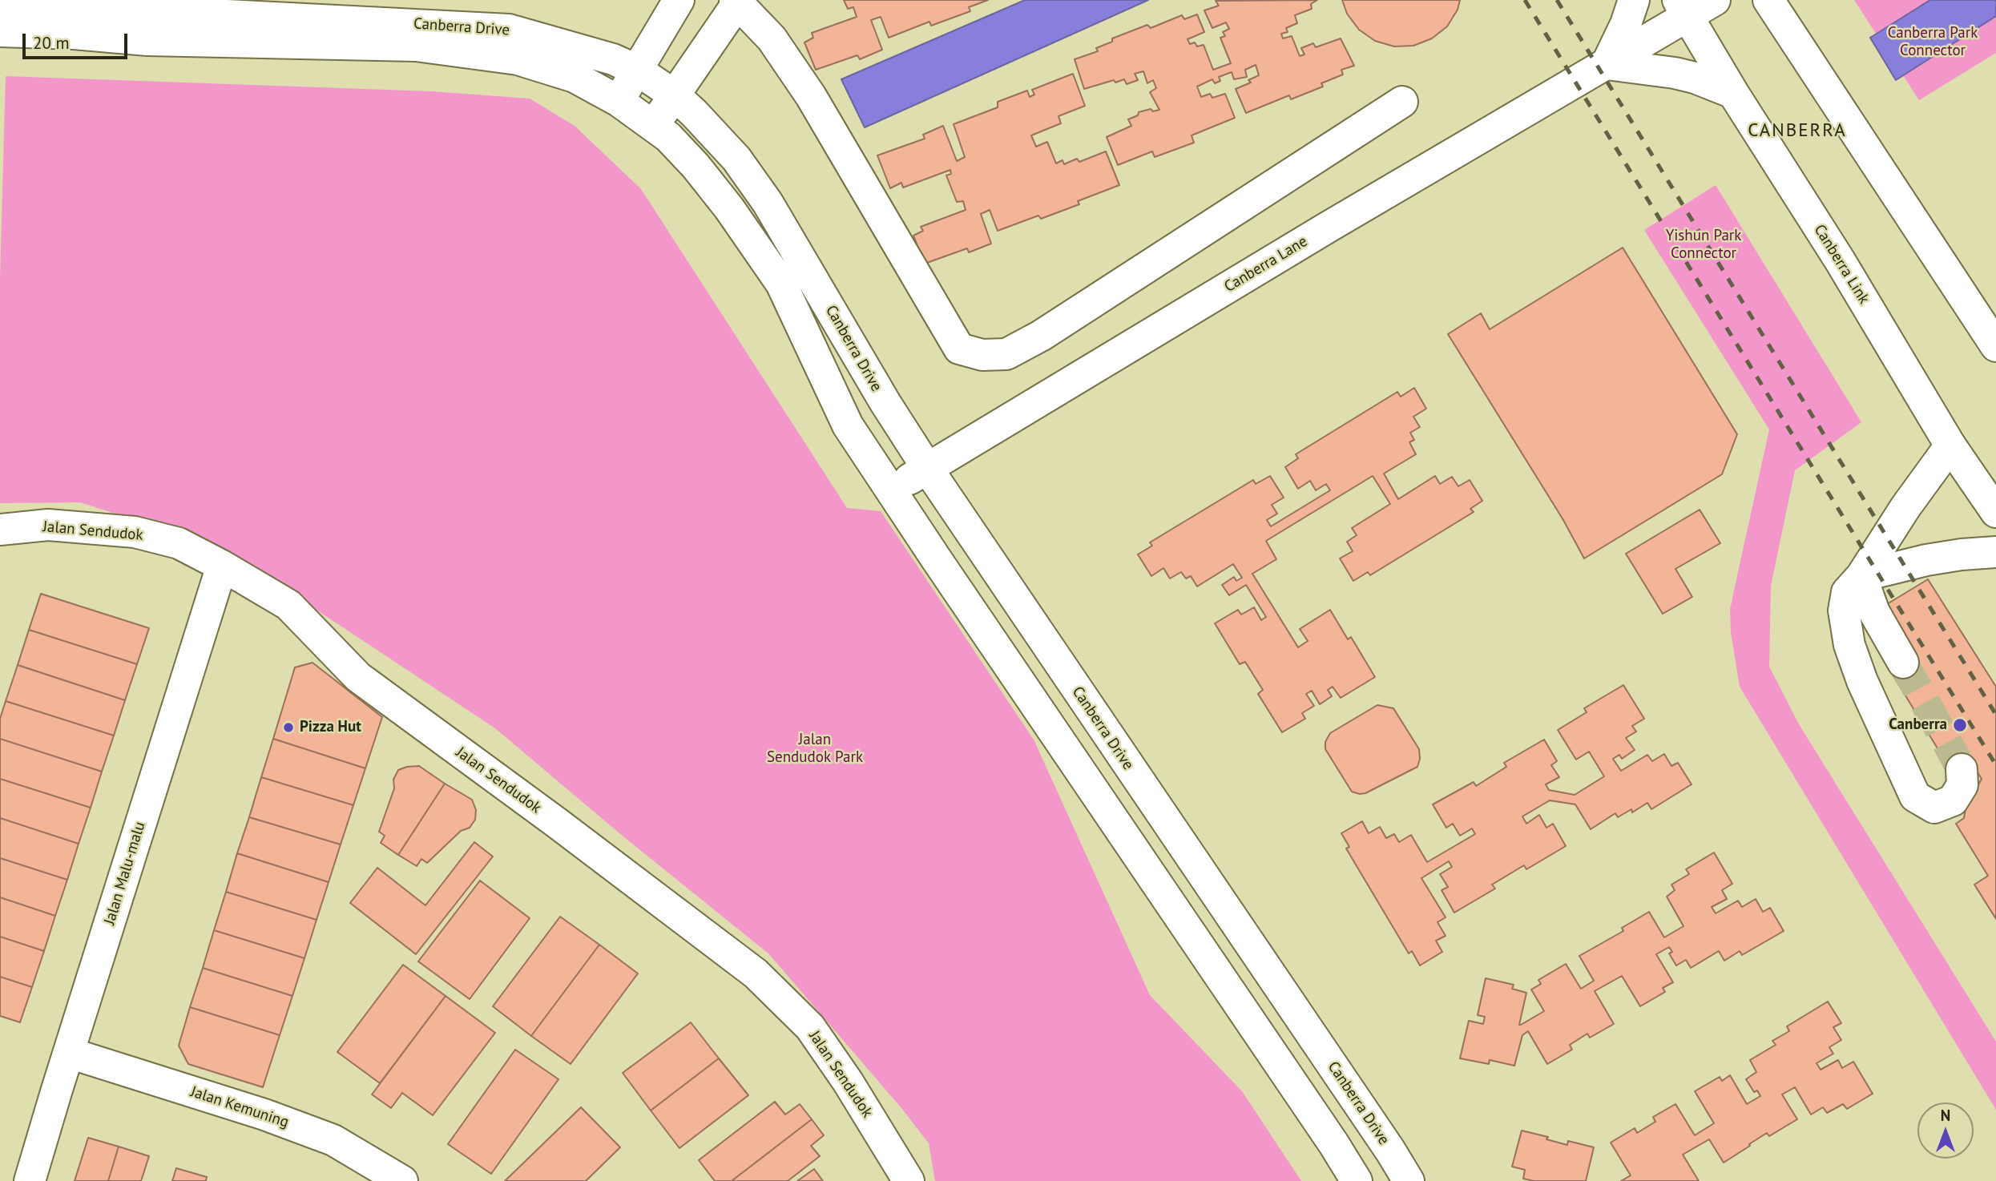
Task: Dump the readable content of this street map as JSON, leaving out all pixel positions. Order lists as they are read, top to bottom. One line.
{"streets":{"street":["Canberra Drive","Canberra Lane","Canberra Link","Jalan Sendudok","Jalan Malu-malu","Jalan Kemuning"]},"crossings":[["Canberra Drive","Canberra Lane"],["Jalan Sendudok","Jalan Malu-malu"],["Jalan Malu-malu","Jalan Kemuning"]],"districts":["CANBERRA"],"parks":["Canberra Park Connector","Yishun Park Connector","Jalan Sendudok Park"],"places":["Canberra","Pizza Hut"],"scale_bar":"20 m","north":"top"}
